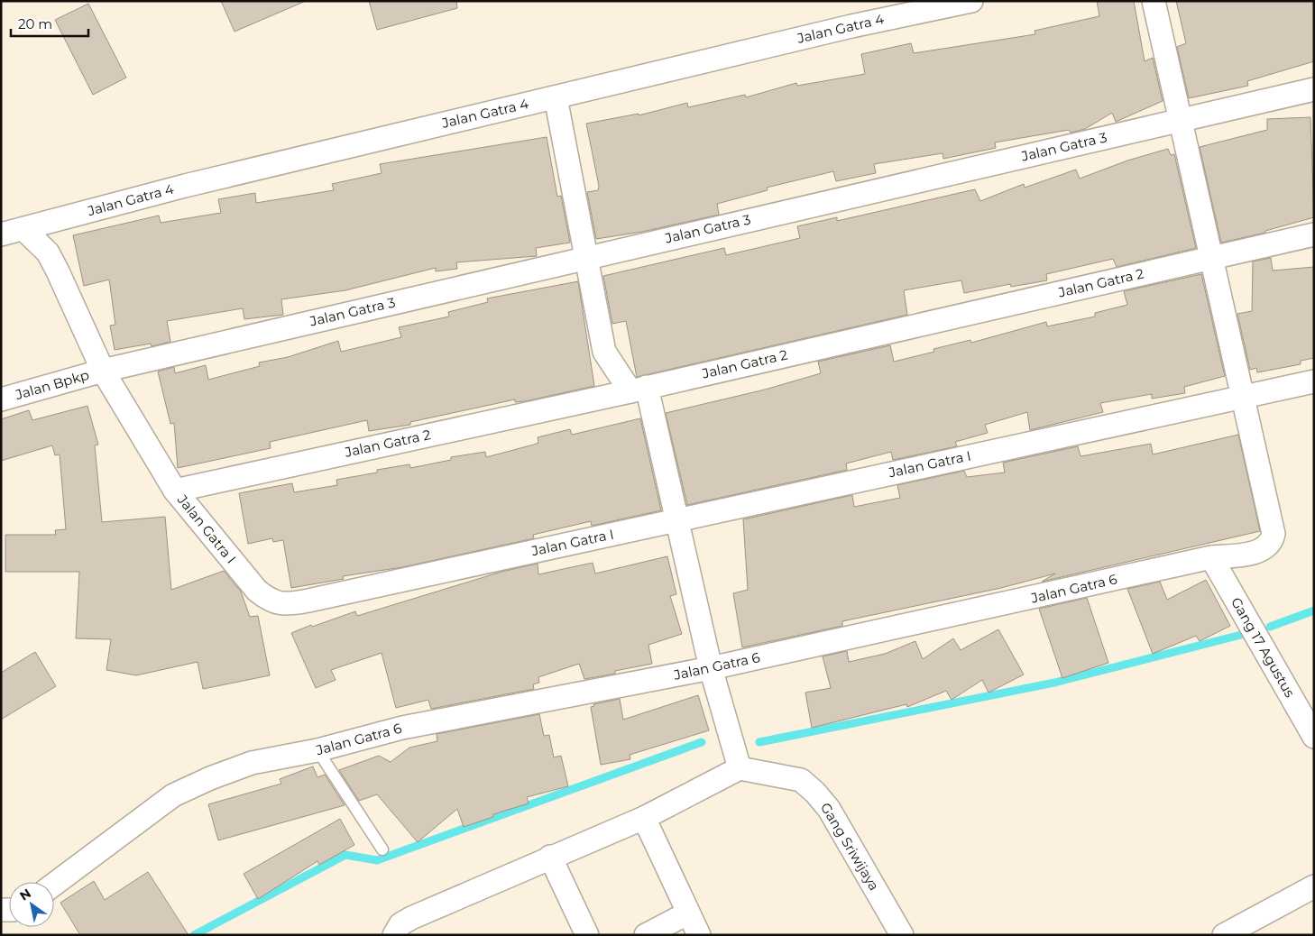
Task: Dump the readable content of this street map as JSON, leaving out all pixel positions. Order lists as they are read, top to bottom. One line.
{"streets":{"street":["Jalan Gatra 4","Jalan Gatra 3","Jalan Gatra 2","Jalan Bpkp","Jalan Gatra I","Jalan Gatra 6","Gang 17 Agustus","Gang Sriwijaya"]},"crossings":[["Jalan Gatra 4","Jalan Gatra I"],["Jalan Gatra 3","Jalan Bpkp"],["Jalan Gatra 3","Jalan Gatra I"],["Jalan Gatra 3","Jalan Gatra 6"],["Jalan Gatra 2","Jalan Gatra I"],["Jalan Gatra 2","Jalan Gatra 6"],["Jalan Bpkp","Jalan Gatra I"],["Jalan Gatra I","Jalan Gatra 6"],["Jalan Gatra 6","Gang 17 Agustus"]],"scale_bar":"20 m","north":"top left"}
